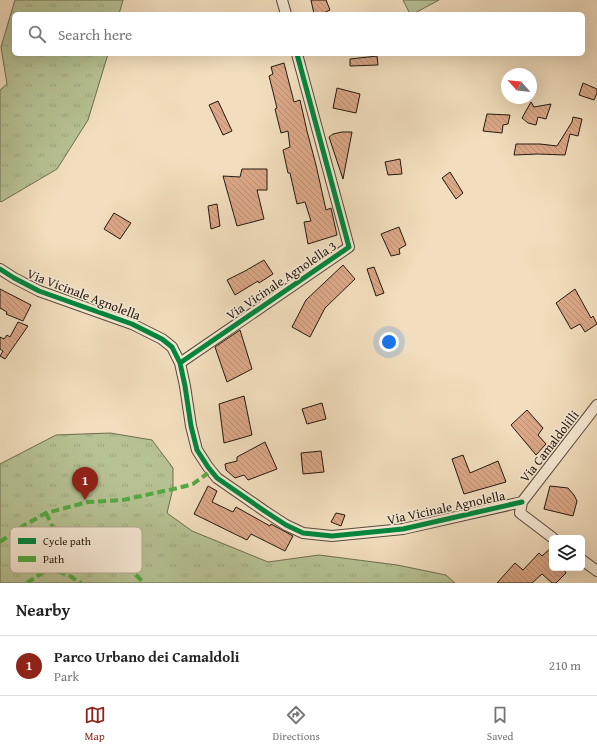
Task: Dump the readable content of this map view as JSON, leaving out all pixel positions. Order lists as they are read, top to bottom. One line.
{"streets":{"street":["Via Vicinale Agnolella 3","Via Vicinale Agnolella","Via Camaldolilli"]},"crossings":[["Via Vicinale Agnolella 3","Via Vicinale Agnolella"],["Via Vicinale Agnolella","Via Camaldolilli"]],"legend":["Cycle path","Path"],"north":"top left","page":{"search":"Search here","pins":"1","heading":"Nearby","list":[{"mark":"1","name":"Parco Urbano dei Camaldoli","note":"Park","value":"210 m"}],"nav":["Map","Directions","Saved"]}}
